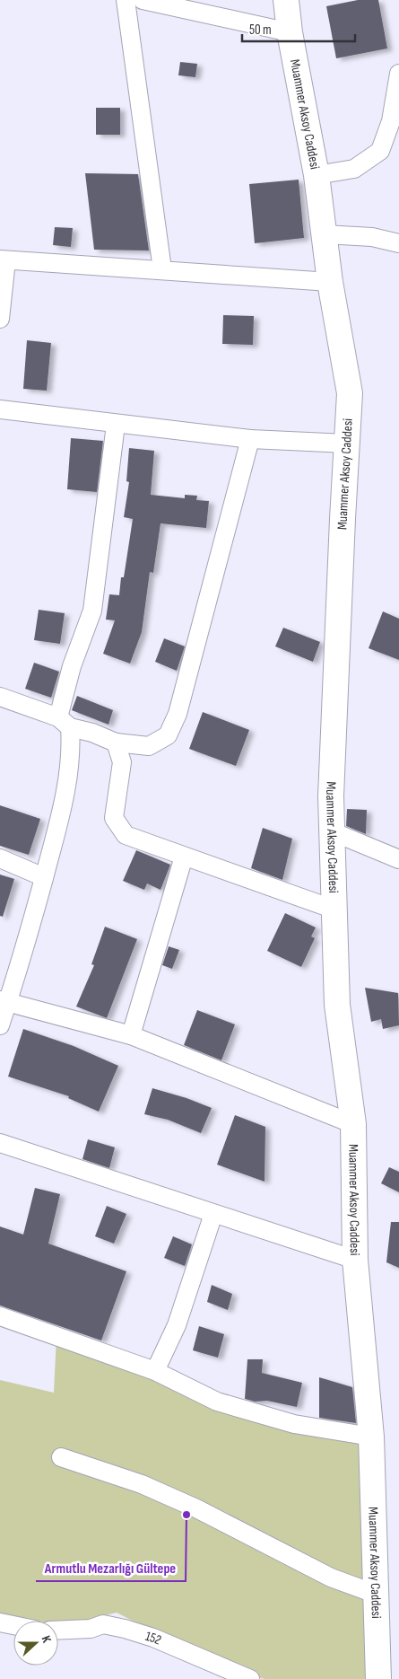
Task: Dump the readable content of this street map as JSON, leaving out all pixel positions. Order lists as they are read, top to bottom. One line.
{"streets":{"street":["Muammer Aksoy Caddesi","152"]},"places":["Armutlu Mezarlığı Gültepe"],"scale_bar":"50 m","north":"right"}
